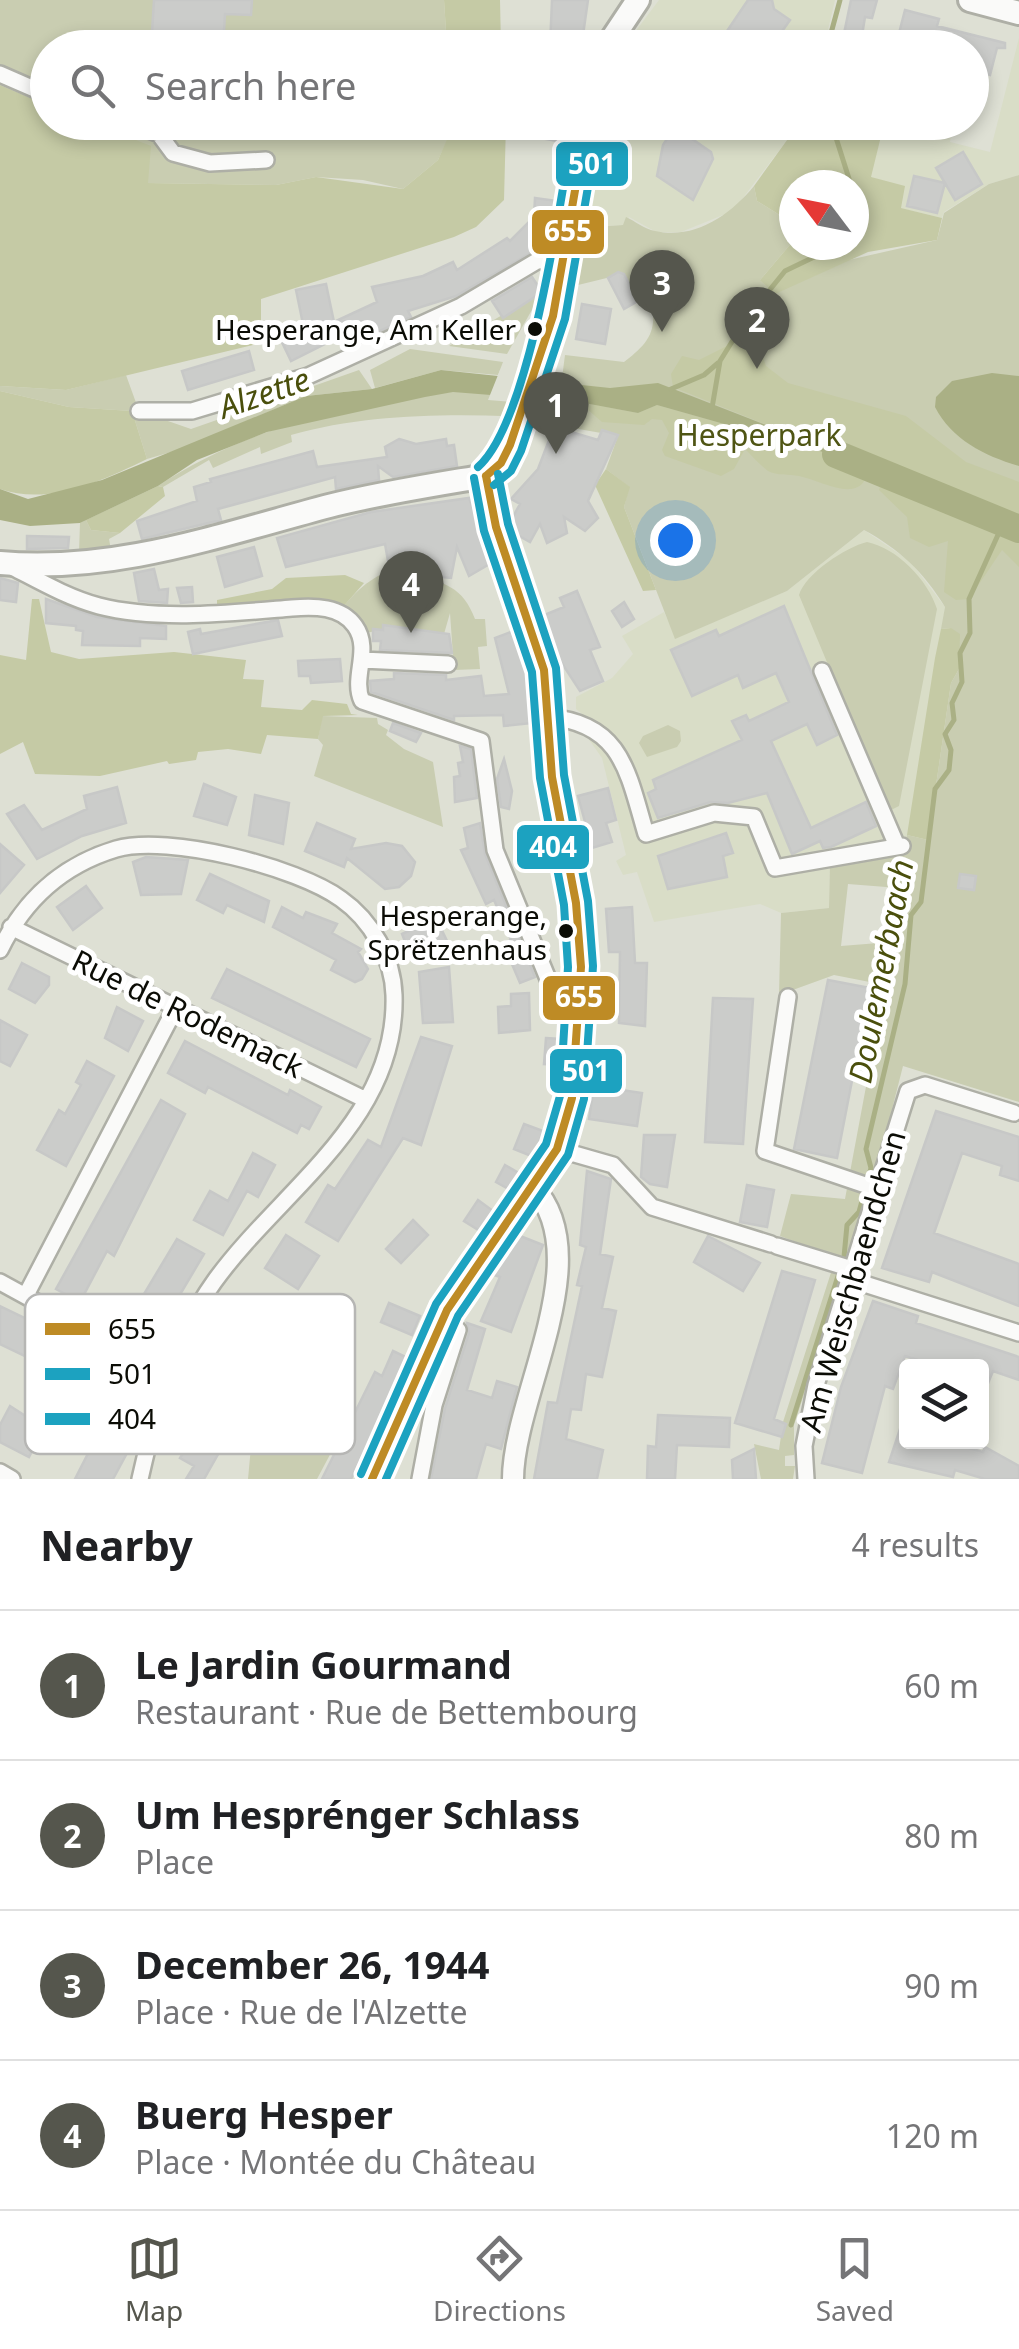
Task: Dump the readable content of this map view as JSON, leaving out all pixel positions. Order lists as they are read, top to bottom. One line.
{"streets":{"street":["Rue de Rodemack","Am Weischbaendchen"]},"water":["Alzette","Doulemerbaach"],"parks":["Hesperpark"],"places":["Hesperange, Am Keller","Hesperange, Sprëtzenhaus"],"lines":["transit line 655","transit line 501","transit line 404"],"legend":["655","501","404"],"north":"top left","page":{"search":"Search here","pins":["3","2","1","4"],"heading":["Nearby","4 results"],"list":[{"mark":"1","name":"Le Jardin Gourmand","note":"Restaurant · Rue de Bettembourg","value":"60 m"},{"mark":"2","name":"Um Hesprénger Schlass","note":"Place","value":"80 m"},{"mark":"3","name":"December 26, 1944","note":"Place · Rue de l'Alzette","value":"90 m"},{"mark":"4","name":"Buerg Hesper","note":"Place · Montée du Château","value":"120 m"}],"nav":["Map","Directions","Saved"]}}
